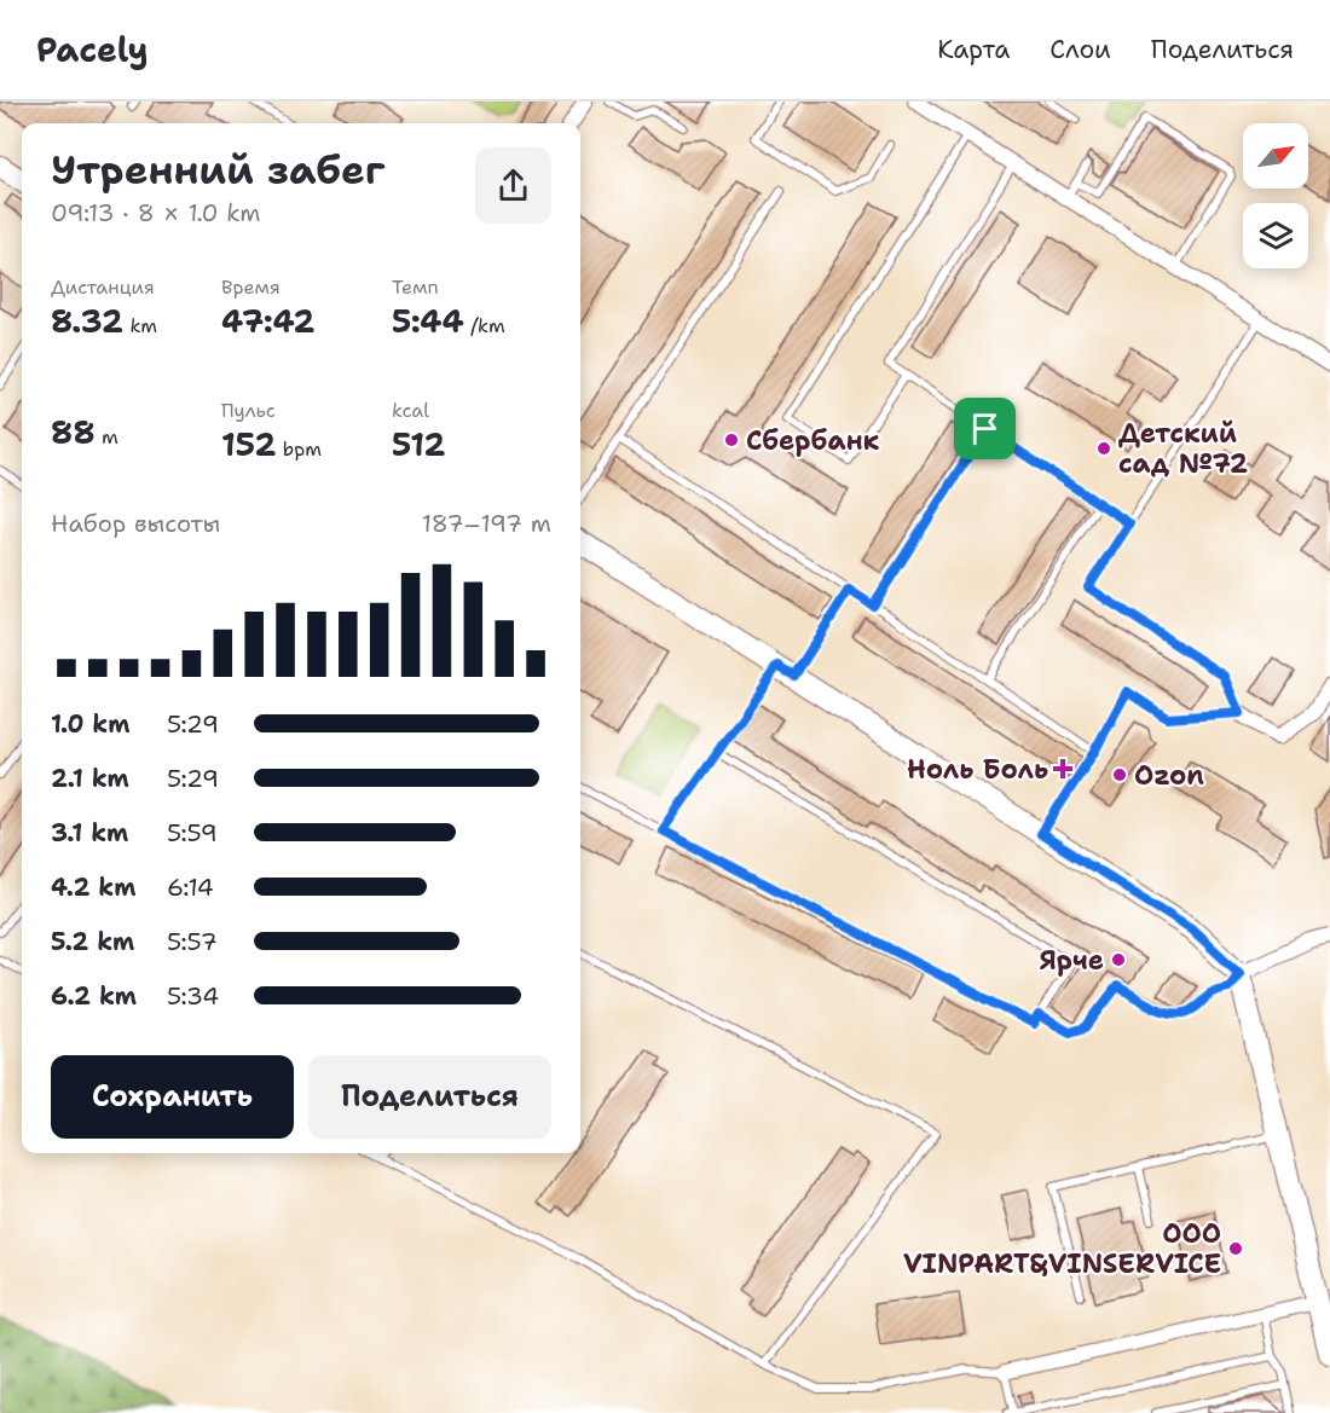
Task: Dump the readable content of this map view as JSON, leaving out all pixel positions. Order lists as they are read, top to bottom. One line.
{"places":{"other":["Сбербанк","Детский сад №72","Ozon","Ярче","ООО VINPART&VINSERVICE"],"health":["Ноль Боль"]},"north":"top right","page":{"header":"Pacely","nav":["Карта","Слои","Поделиться"],"heading":["Утренний забег","09:13 · 8 × 1.0 km"],"stats":[["Дистанция","8.32 km"],["Время","47:42"],["Темп","5:44 /km"],["88 m"],["Пульс","152 bpm"],["kcal","512"]],"chart":["Набор высоты","187–197 m"],"list":[{"name":"1.0 km","note":"5:29"},{"name":"2.1 km","note":"5:29"},{"name":"3.1 km","note":"5:59"},{"name":"4.2 km","note":"6:14"},{"name":"5.2 km","note":"5:57"},{"name":"6.2 km","note":"5:34"}],"buttons":["Сохранить","Поделиться"]}}
